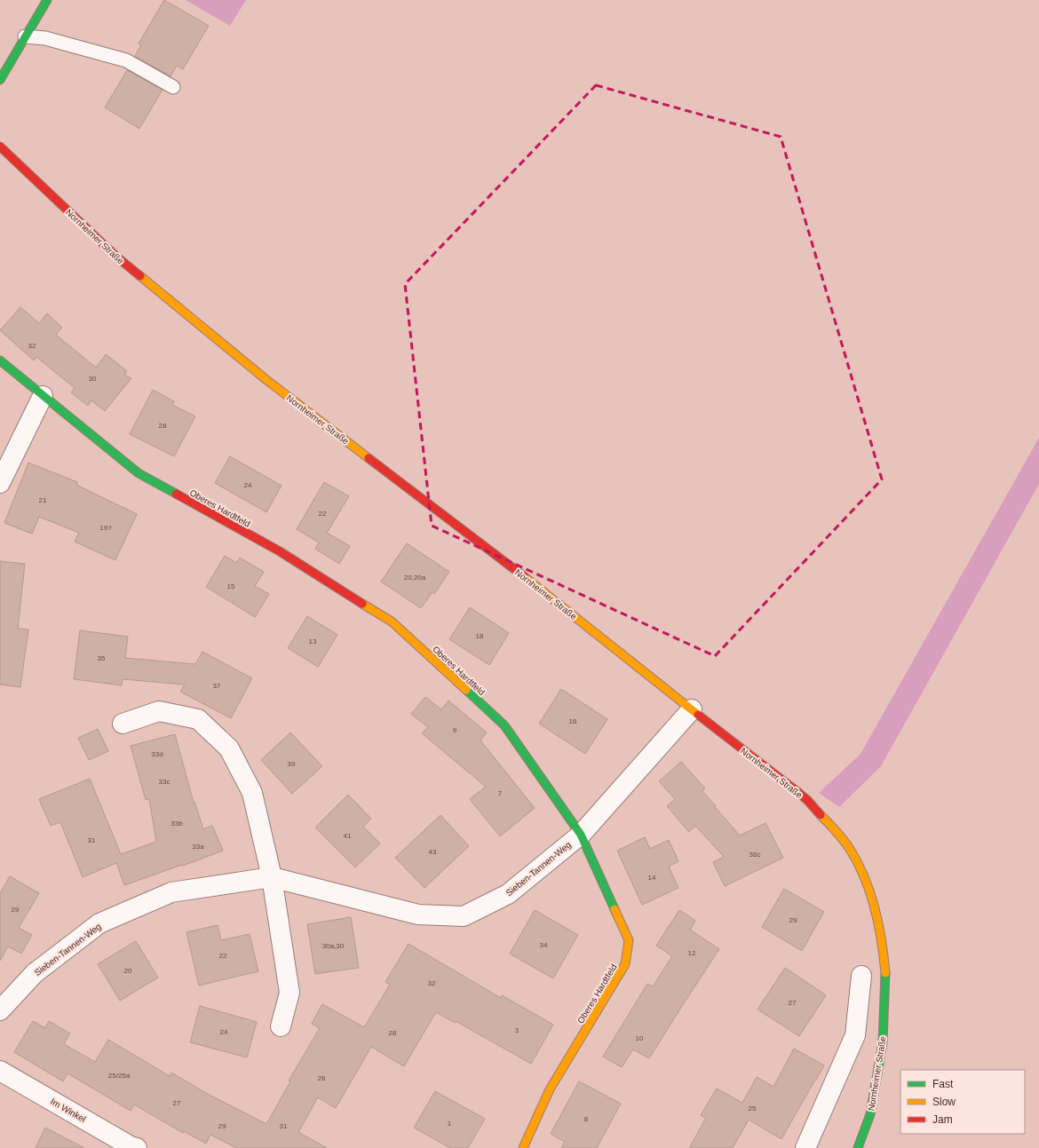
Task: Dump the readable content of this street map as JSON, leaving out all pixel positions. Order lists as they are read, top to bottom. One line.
{"streets":{"street":["Nornheimer Straße","Oberes Hardtfeld","Sieben-Tannen-Weg","Im Winkel"]},"crossings":[["Nornheimer Straße","Sieben-Tannen-Weg"],["Oberes Hardtfeld","Sieben-Tannen-Weg"]],"house_numbers":["32","30","28","24","21","22","19?","20,20a","15","18","13","35","37","16","9","33d","39","33c","7","33b","41","31","33a","43","36c","14","29","29","34","30a,30","12","22","20","32","27","3","24","28","10","25/25a","26","27","25","8","1","29","31"],"legend":["Fast","Slow","Jam"]}
